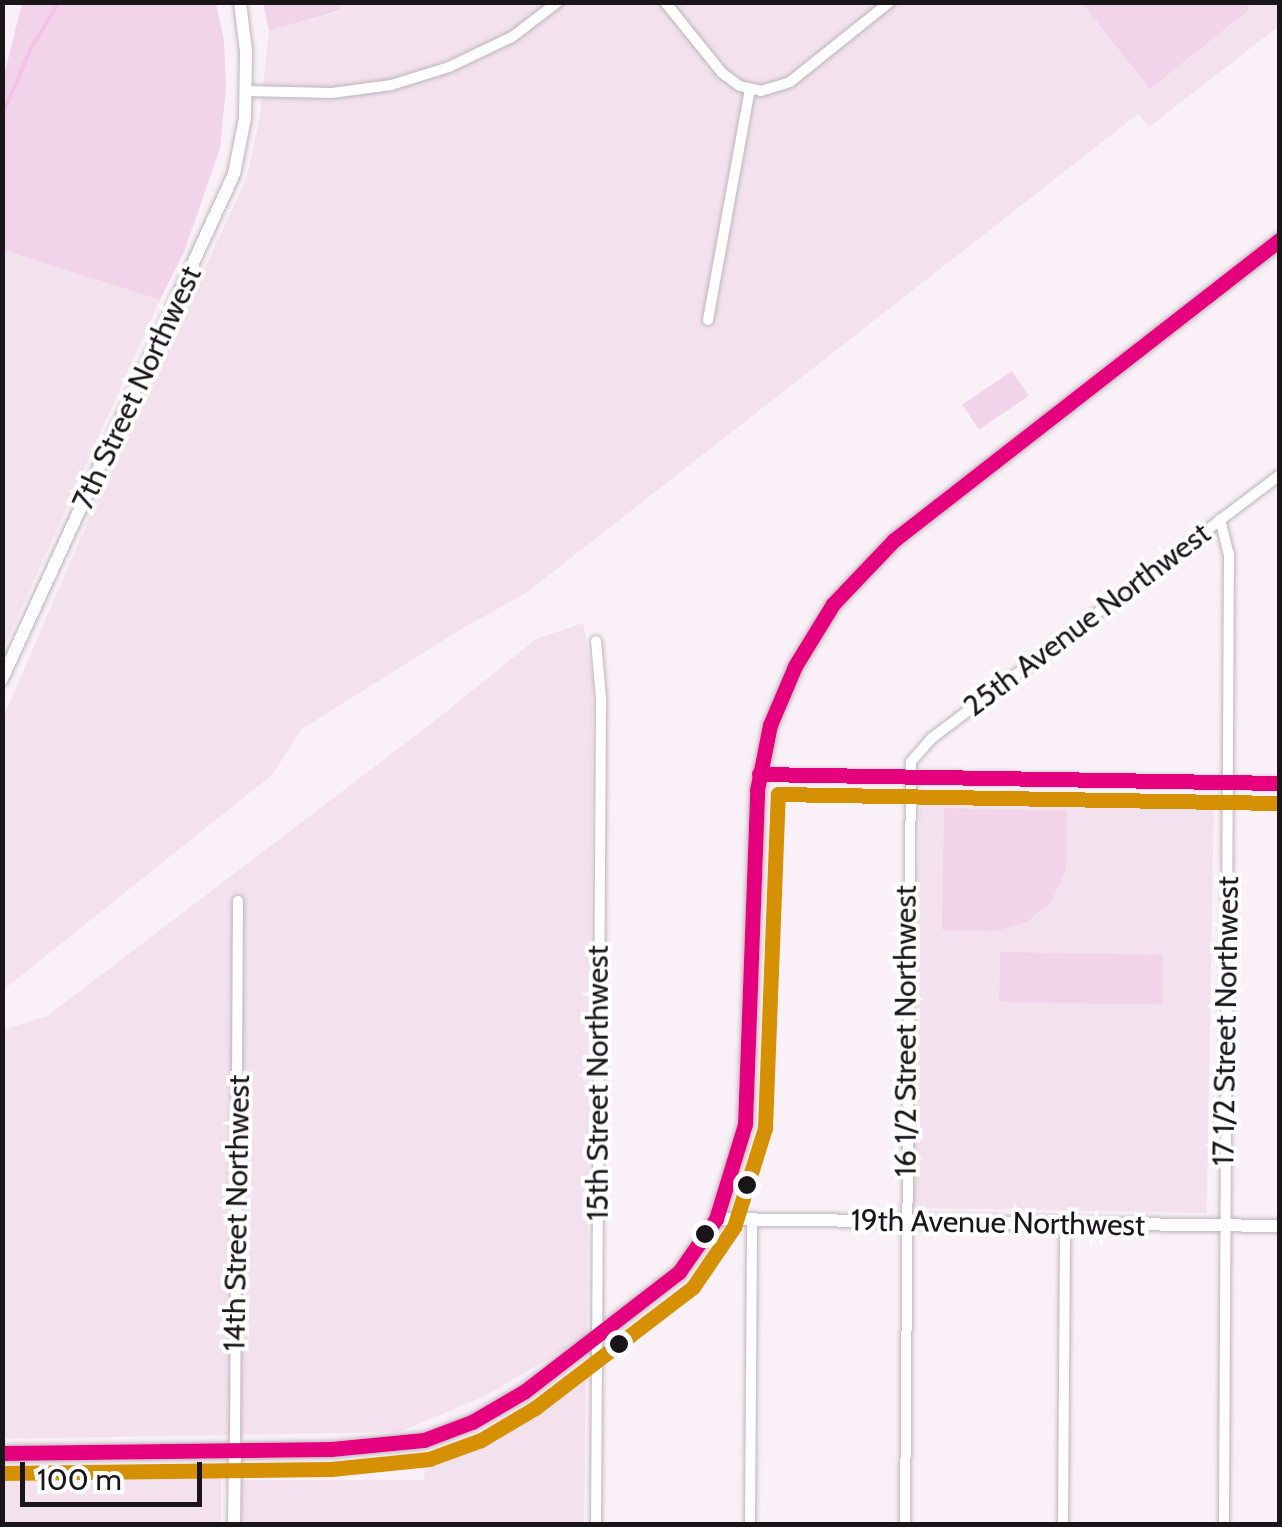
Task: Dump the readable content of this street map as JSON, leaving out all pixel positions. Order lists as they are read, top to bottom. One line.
{"streets":{"street":["7th Street Northwest","25th Avenue Northwest","17 1/2 Street Northwest","16 1/2 Street Northwest","15th Street Northwest","14th Street Northwest","19th Avenue Northwest"]},"crossings":[["25th Avenue Northwest","17 1/2 Street Northwest"],["25th Avenue Northwest","16 1/2 Street Northwest"],["17 1/2 Street Northwest","19th Avenue Northwest"],["16 1/2 Street Northwest","19th Avenue Northwest"]],"scale_bar":"100 m"}
